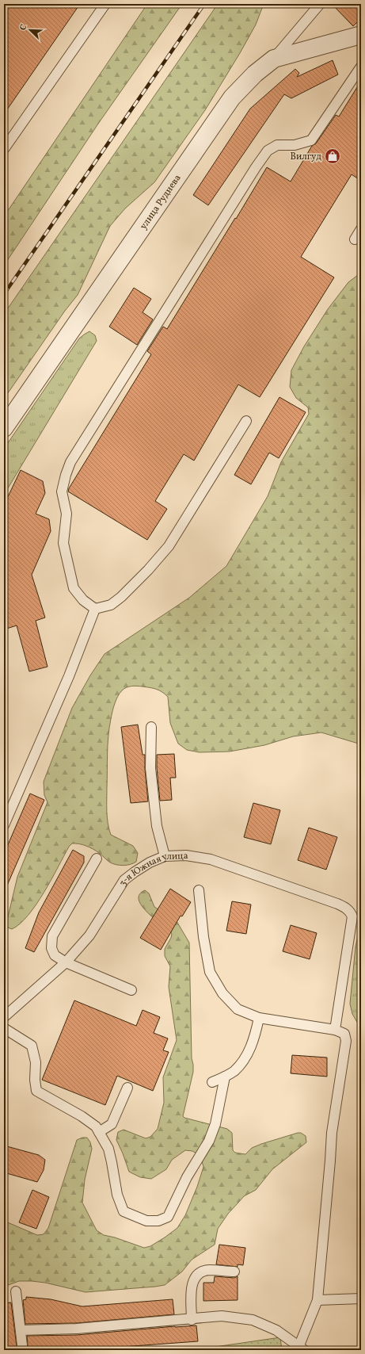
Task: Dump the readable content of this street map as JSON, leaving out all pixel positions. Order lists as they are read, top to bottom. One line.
{"streets":{"street":["улица Руднева"],"lane":["3-я Южная улица"]},"places":{"shop":["Вилгуд"]},"north":"top left"}
